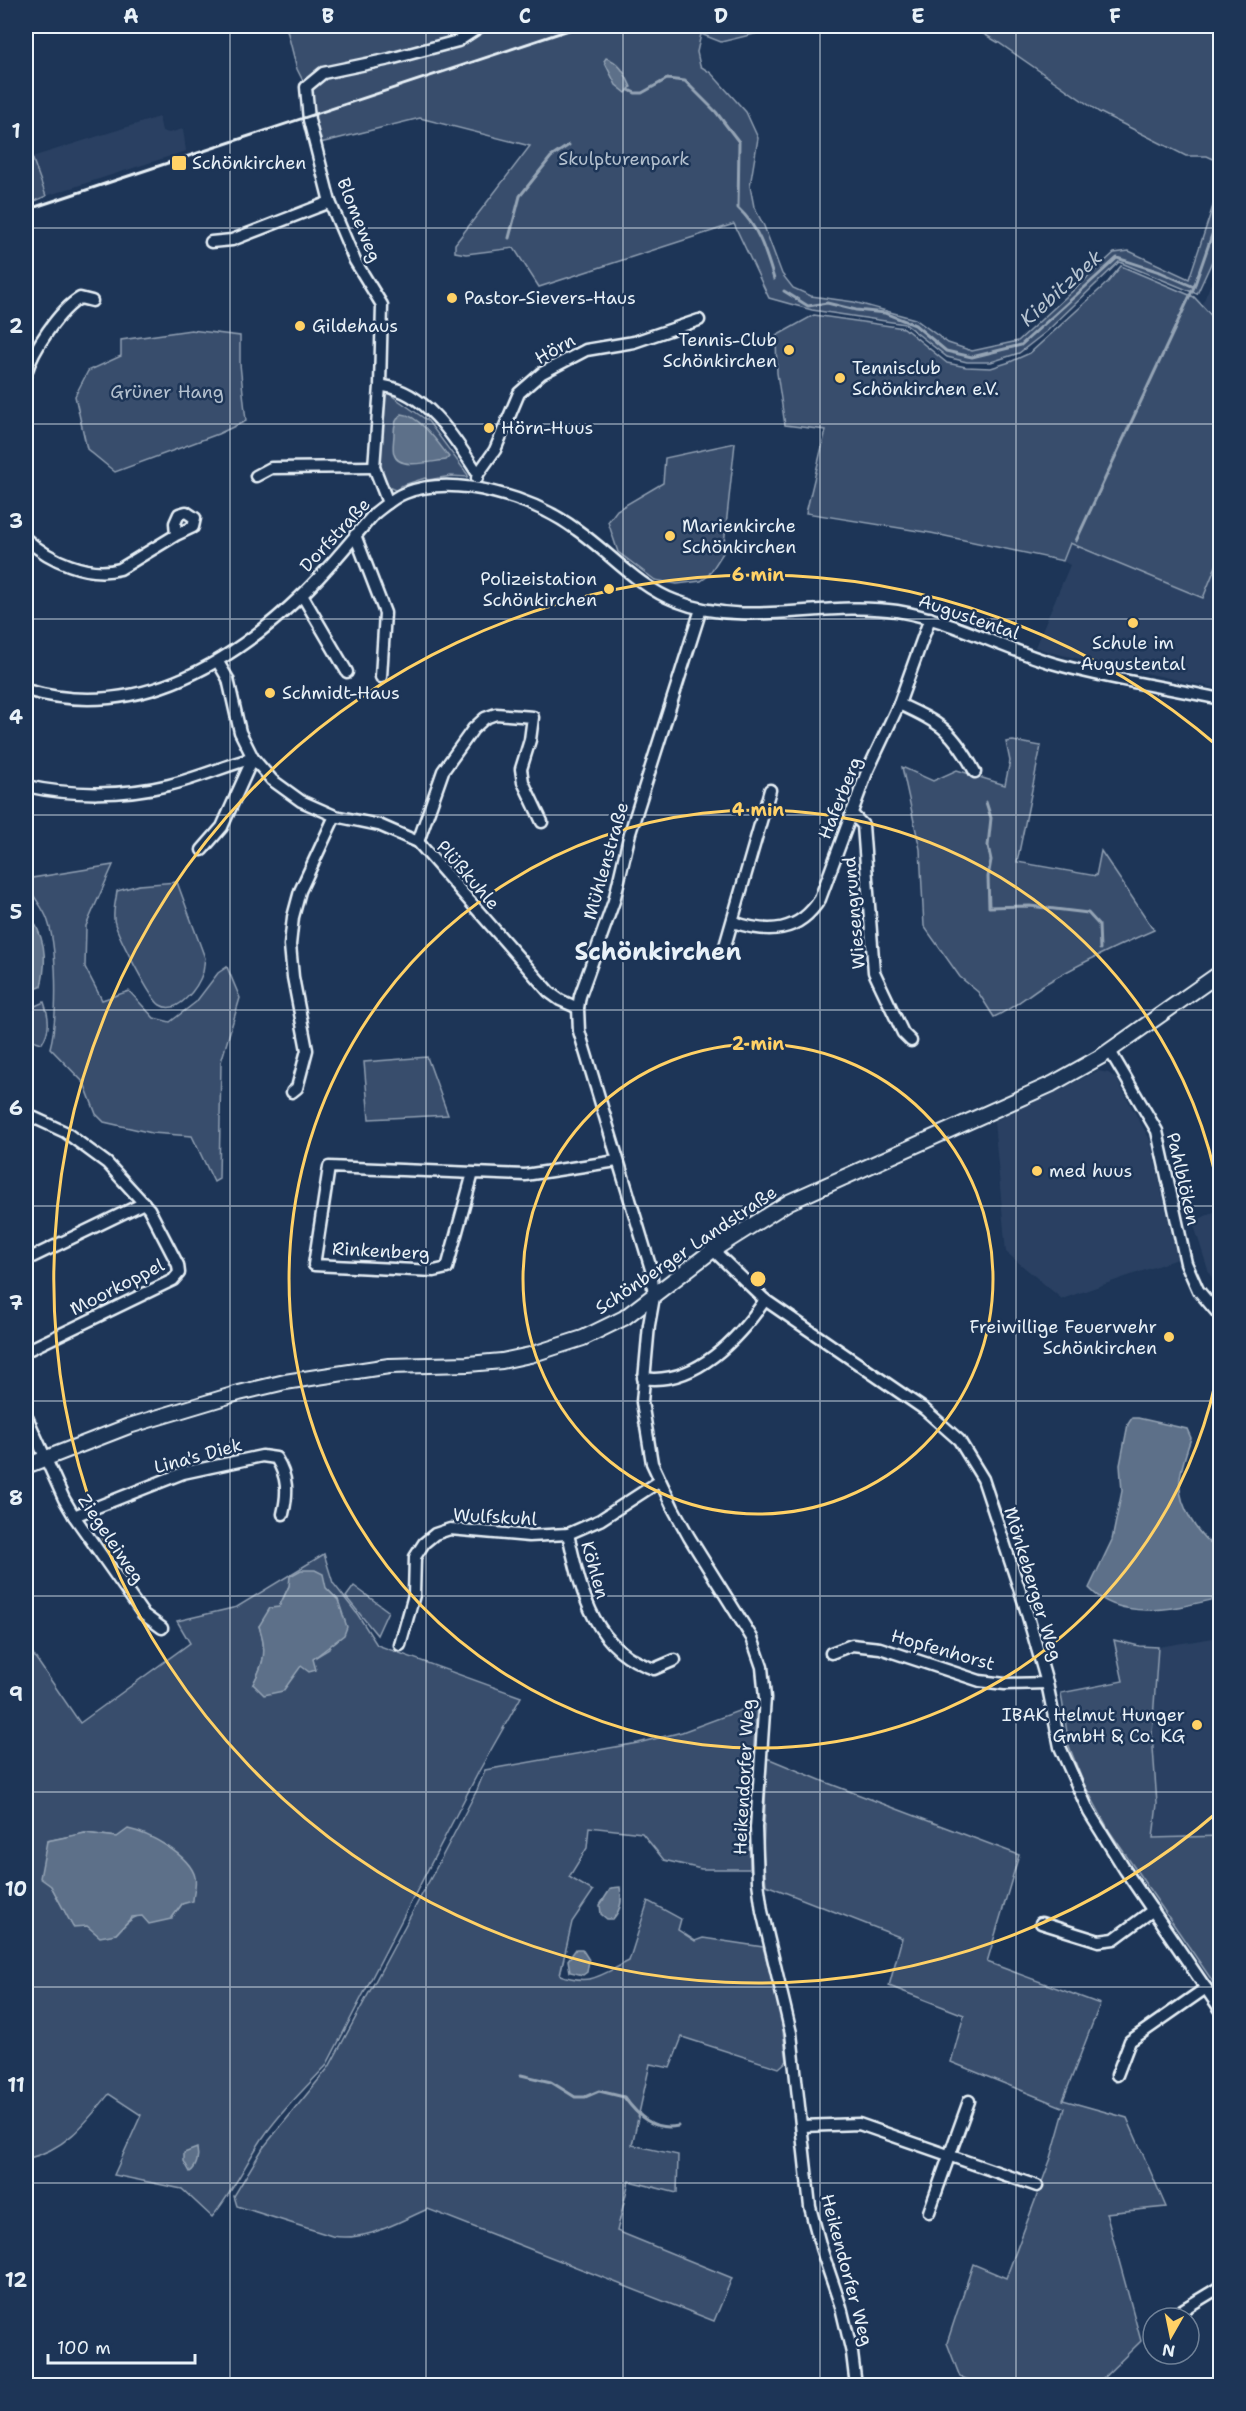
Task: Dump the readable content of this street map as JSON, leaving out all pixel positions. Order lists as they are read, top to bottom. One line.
{"streets":{"main road":["Schönberger Landstraße"],"street":["Blomeweg","Hörn","Dorfstraße","Augustental","Haferberg","Mühlenstraße","Plüßkuhle","Wiesengrund","Pahlblöken","Rinkenberg","Moorkoppel","Lina's Diek","Wulfskuhl","Ziegeleiweg","Köhlen","Mönkeberger Weg","Hopfenhorst","Heikendorfer Weg"]},"crossings":[["Dorfstraße","Augustental"],["Dorfstraße","Mühlenstraße"],["Dorfstraße","Plüßkuhle"],["Augustental","Haferberg"],["Augustental","Mühlenstraße"],["Haferberg","Wiesengrund"],["Mühlenstraße","Plüßkuhle"],["Mühlenstraße","Schönberger Landstraße"],["Mühlenstraße","Rinkenberg"],["Mühlenstraße","Heikendorfer Weg"],["Pahlblöken","Schönberger Landstraße"],["Schönberger Landstraße","Ziegeleiweg"],["Schönberger Landstraße","Mönkeberger Weg"],["Schönberger Landstraße","Heikendorfer Weg"],["Lina's Diek","Ziegeleiweg"],["Wulfskuhl","Köhlen"],["Wulfskuhl","Heikendorfer Weg"],["Mönkeberger Weg","Hopfenhorst"]],"districts":["Schönkirchen"],"water":["Kiebitzbek"],"parks":["Skulpturenpark","Grüner Hang"],"places":{"transit":["Schönkirchen"],"other":["Pastor-Sievers-Haus","Gildehaus","Tennis-Club Schönkirchen","Tennisclub Schönkirchen e.V.","Hörn-Huus","Marienkirche Schönkirchen","Polizeistation Schönkirchen","Schule im Augustental","Schmidt-Haus","med huus","Freiwillige Feuerwehr Schönkirchen","IBAK Helmut Hunger GmbH & Co. KG"]},"scale_bar":"100 m","north":"bottom","grid":{"columns":["A","B","C","D","E","F"],"rows":["1","2","3","4","5","6","7","8","9","10","11","12"]},"rings":["6 min","4 min","2 min"]}
